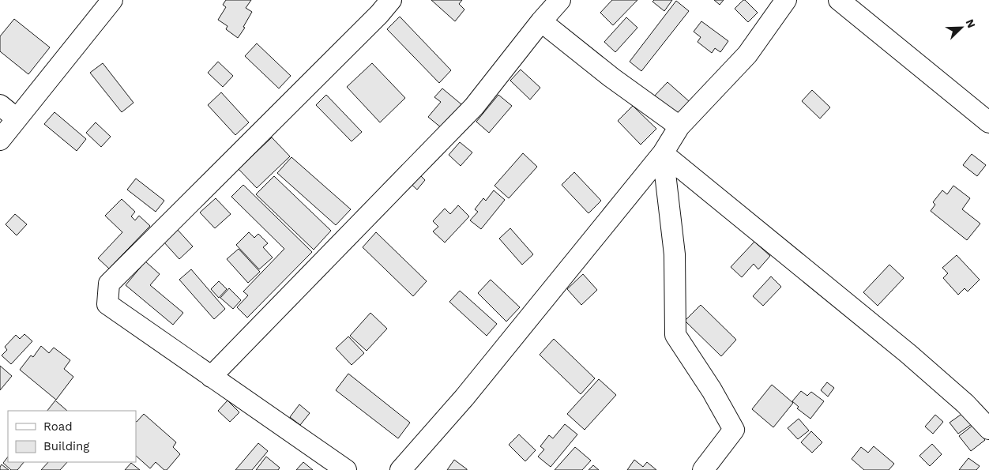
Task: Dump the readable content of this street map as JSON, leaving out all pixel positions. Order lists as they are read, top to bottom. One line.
{"legend":["Road","Building"],"north":"top right"}
